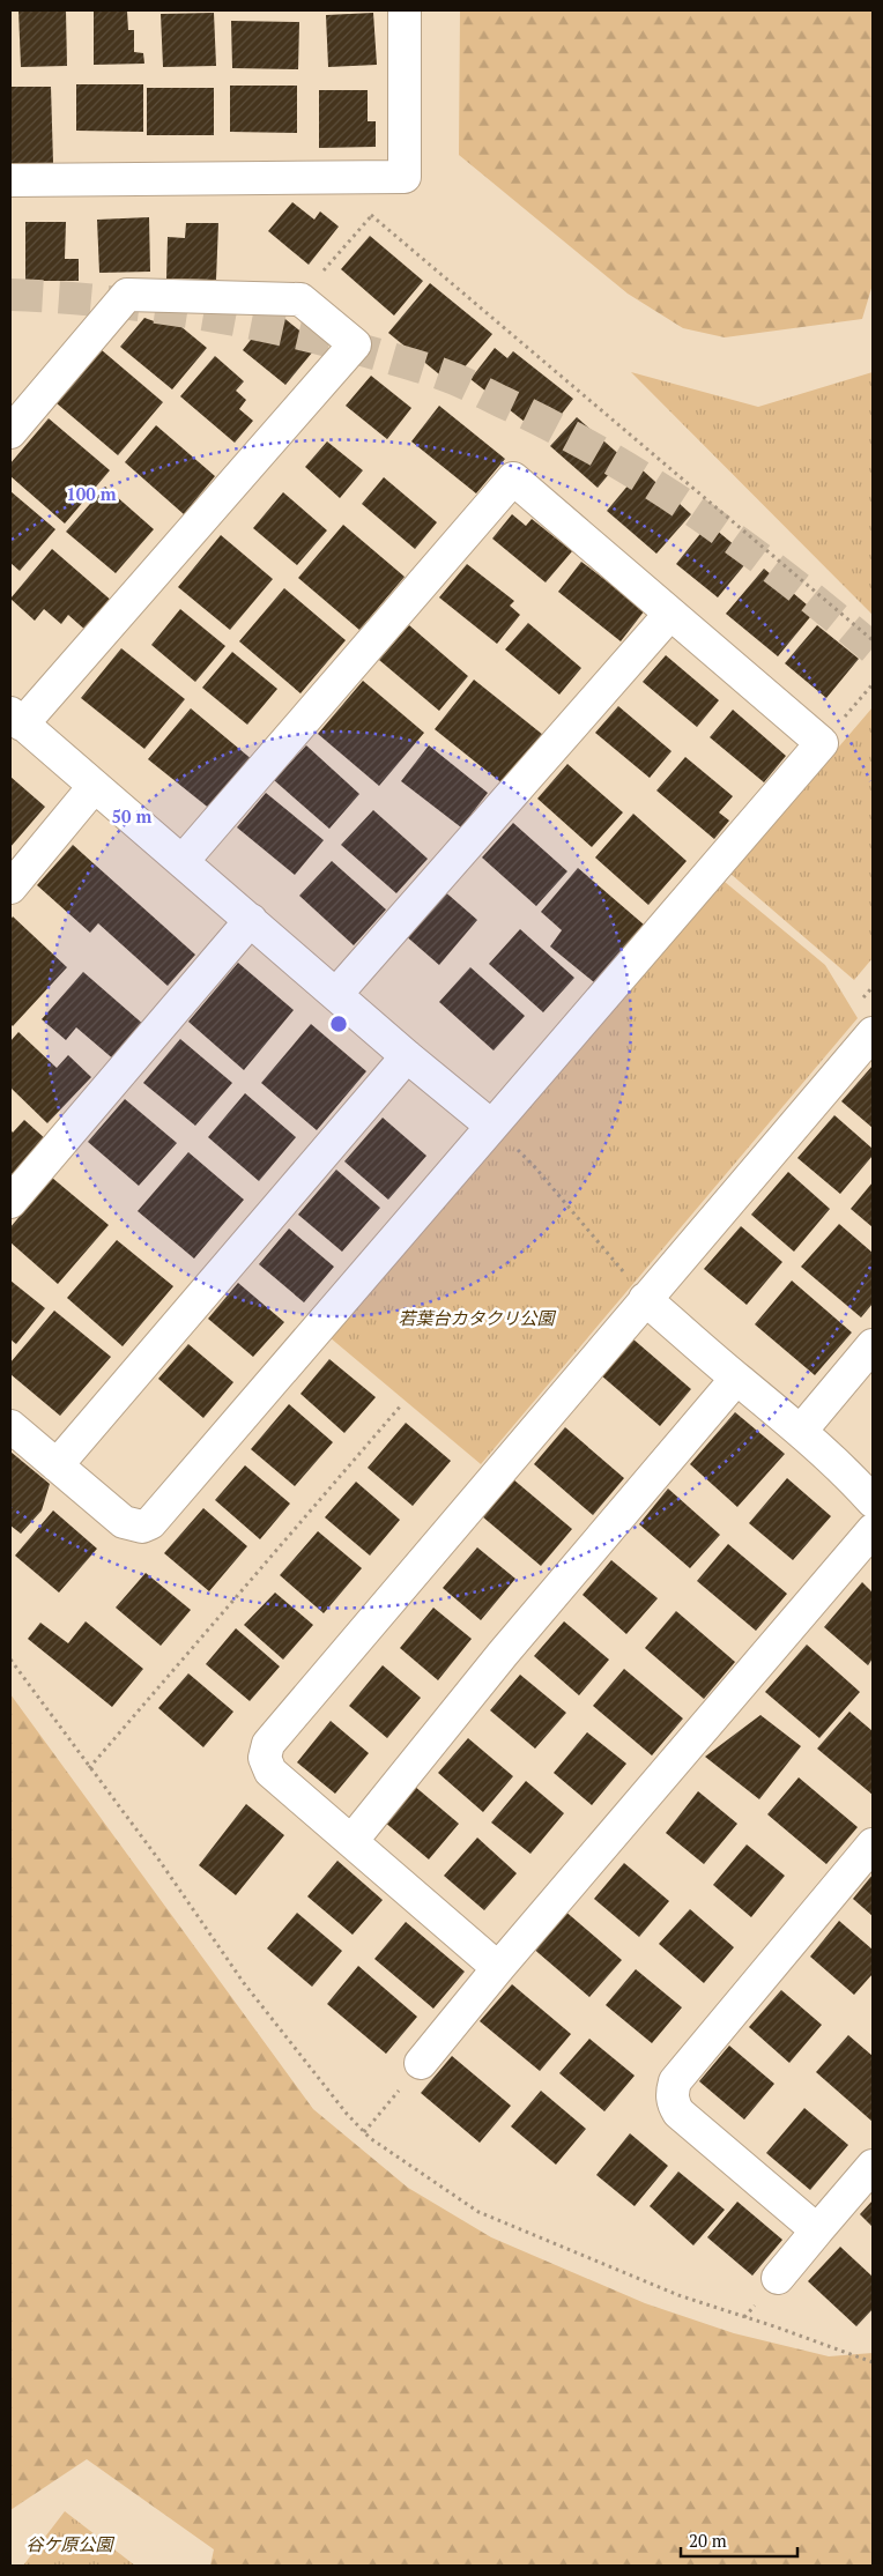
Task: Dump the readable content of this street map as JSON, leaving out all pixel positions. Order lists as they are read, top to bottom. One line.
{"parks":["若葉台カタクリ公園","谷ケ原公園"],"scale_bar":"20 m","rings":["100 m","50 m"]}
